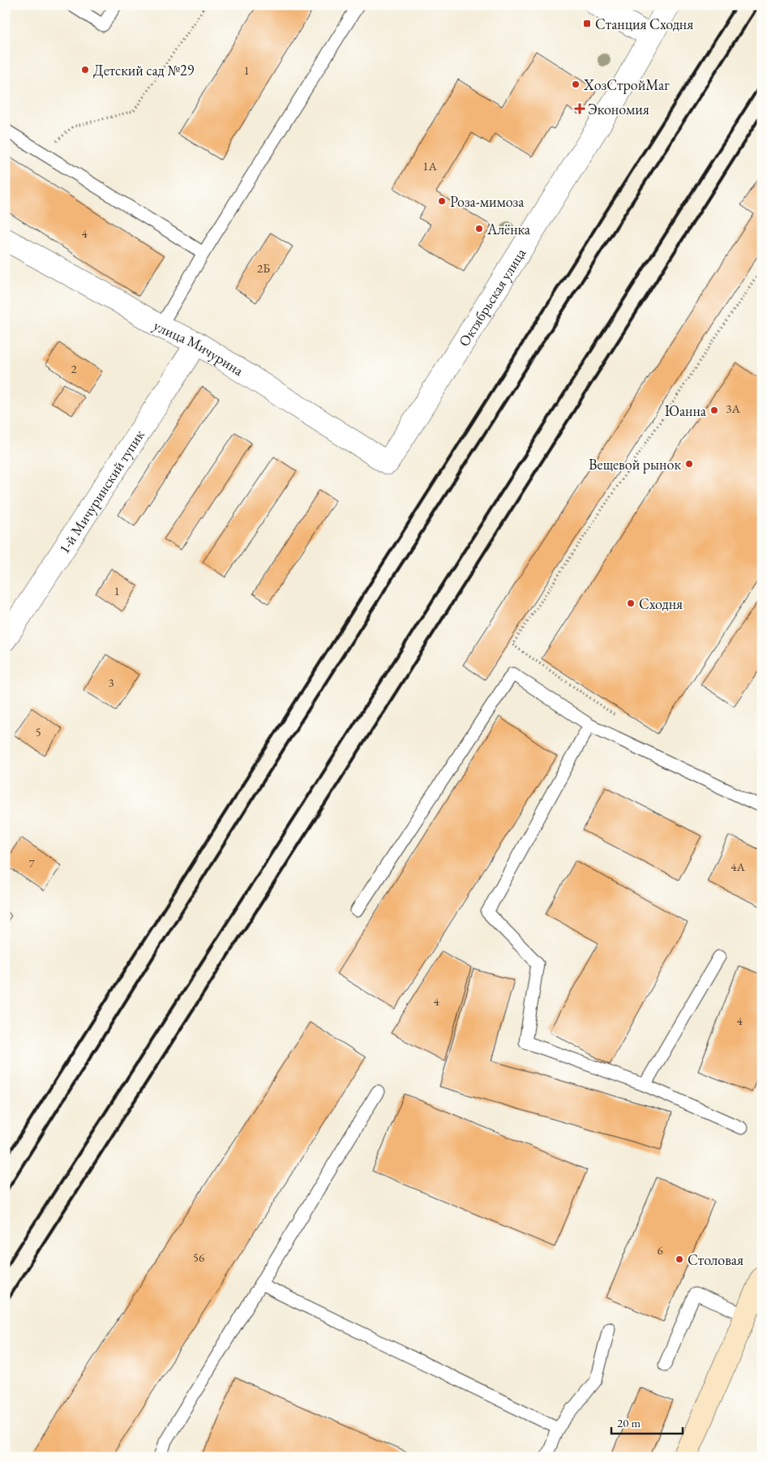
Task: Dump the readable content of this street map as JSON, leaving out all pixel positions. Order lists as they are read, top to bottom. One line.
{"streets":{"street":["Октябрьская улица","улица Мичурина","1-й Мичуринский тупик"]},"crossings":[["Октябрьская улица","улица Мичурина"],["улица Мичурина","1-й Мичуринский тупик"]],"places":{"transit":["Станция Сходня"],"other":["Детский сад №29","ХозСтройМаг","Роза-мимоза","Алёнка","Юанна","Вещевой рынок","Сходня","Столовая"],"health":["Экономия"]},"house_numbers":["1","1А","4","2Б","2","3А","1","3","5","7","4А","4","4","6","56"],"scale_bar":"20 m"}
